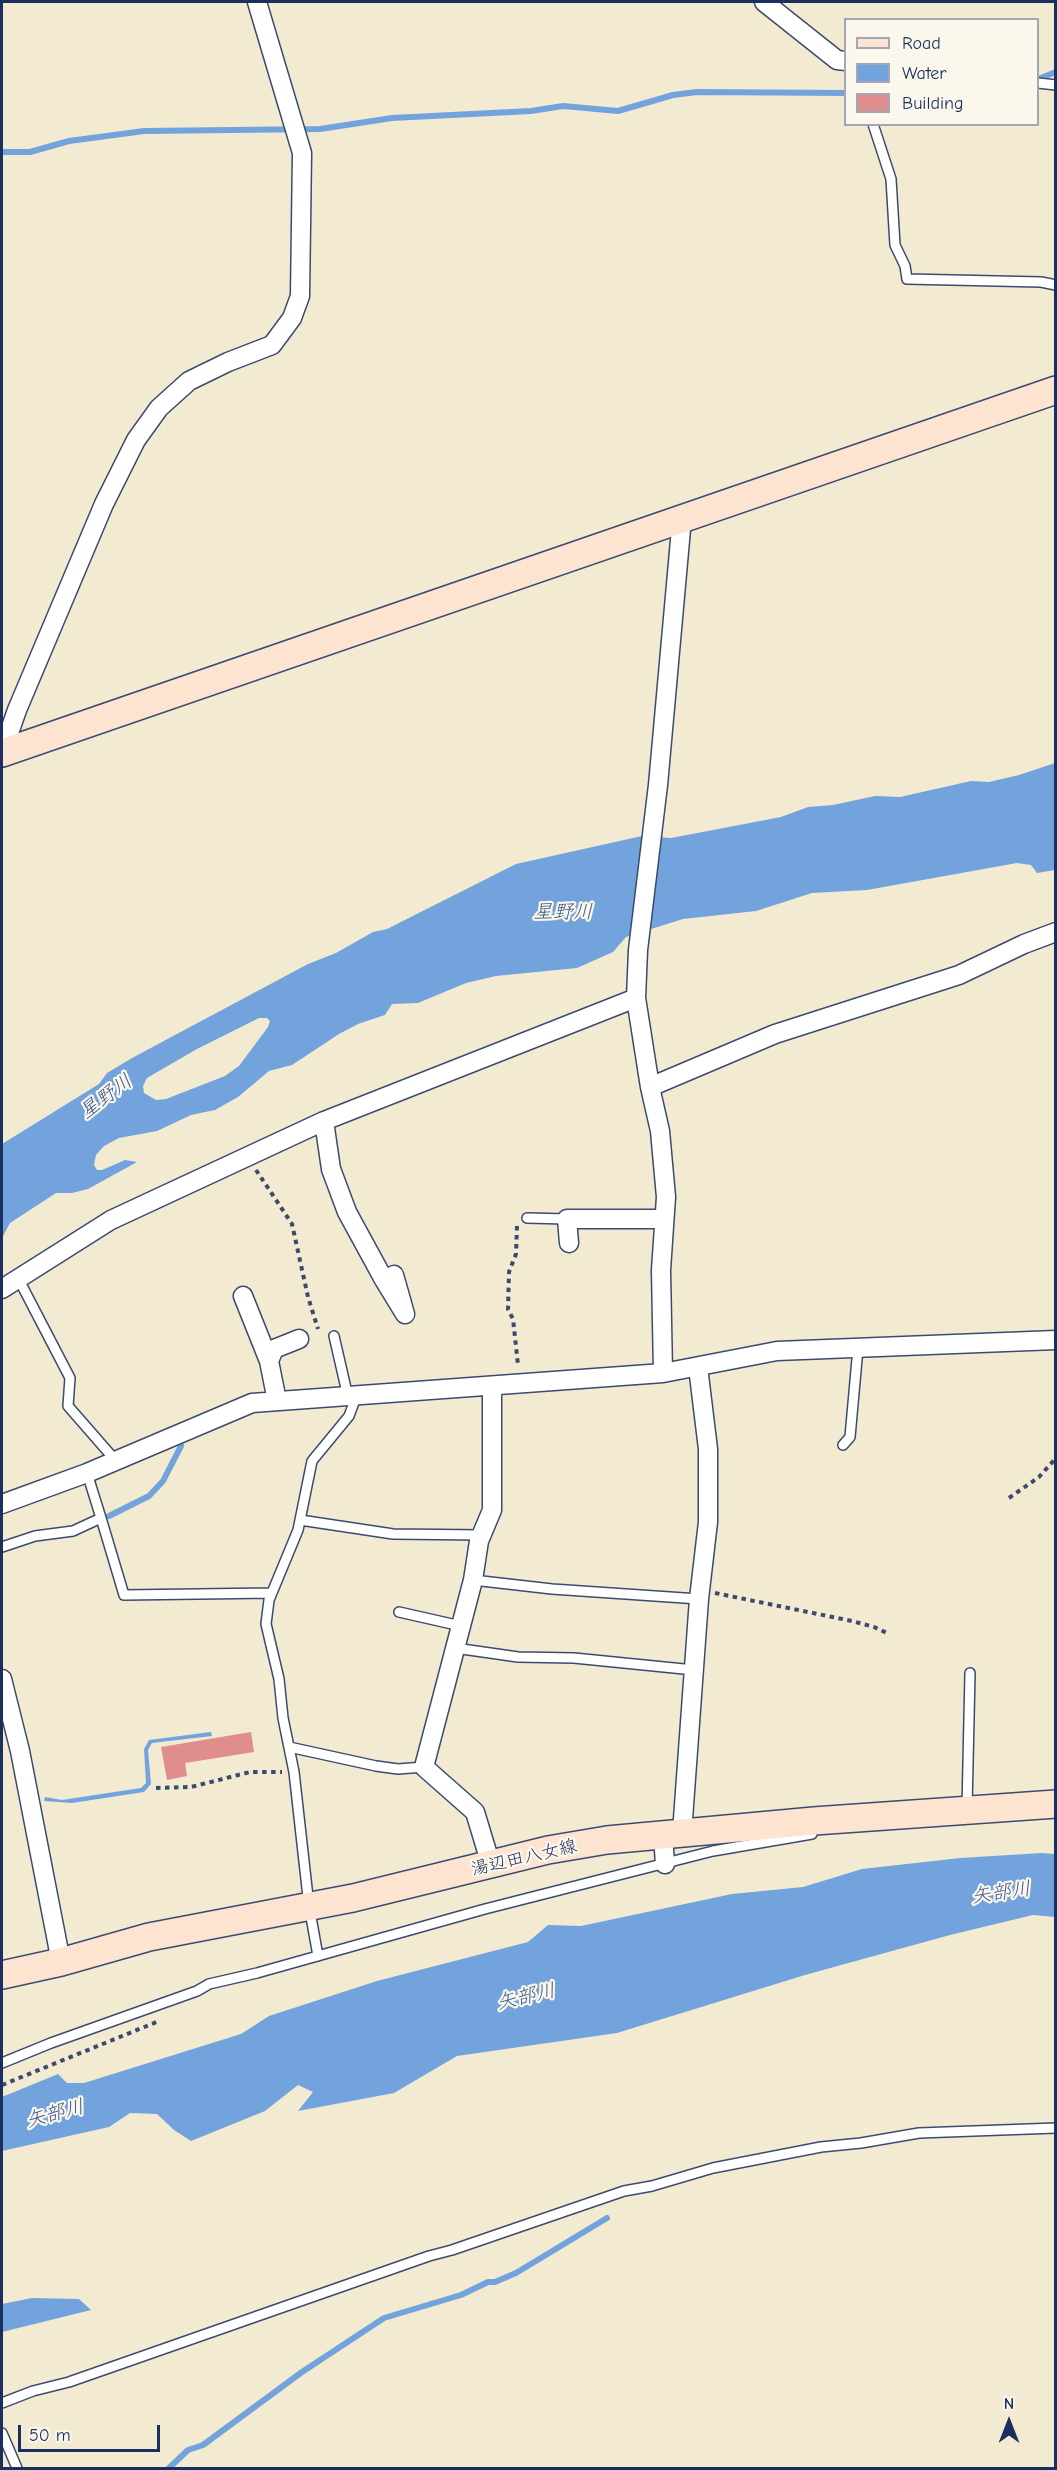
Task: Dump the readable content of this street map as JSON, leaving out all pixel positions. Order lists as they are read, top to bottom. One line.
{"streets":{"street":["湯辺田八女線"]},"water":["星野川","矢部川"],"legend":["Road","Water","Building"],"scale_bar":"50 m","north":"top"}
